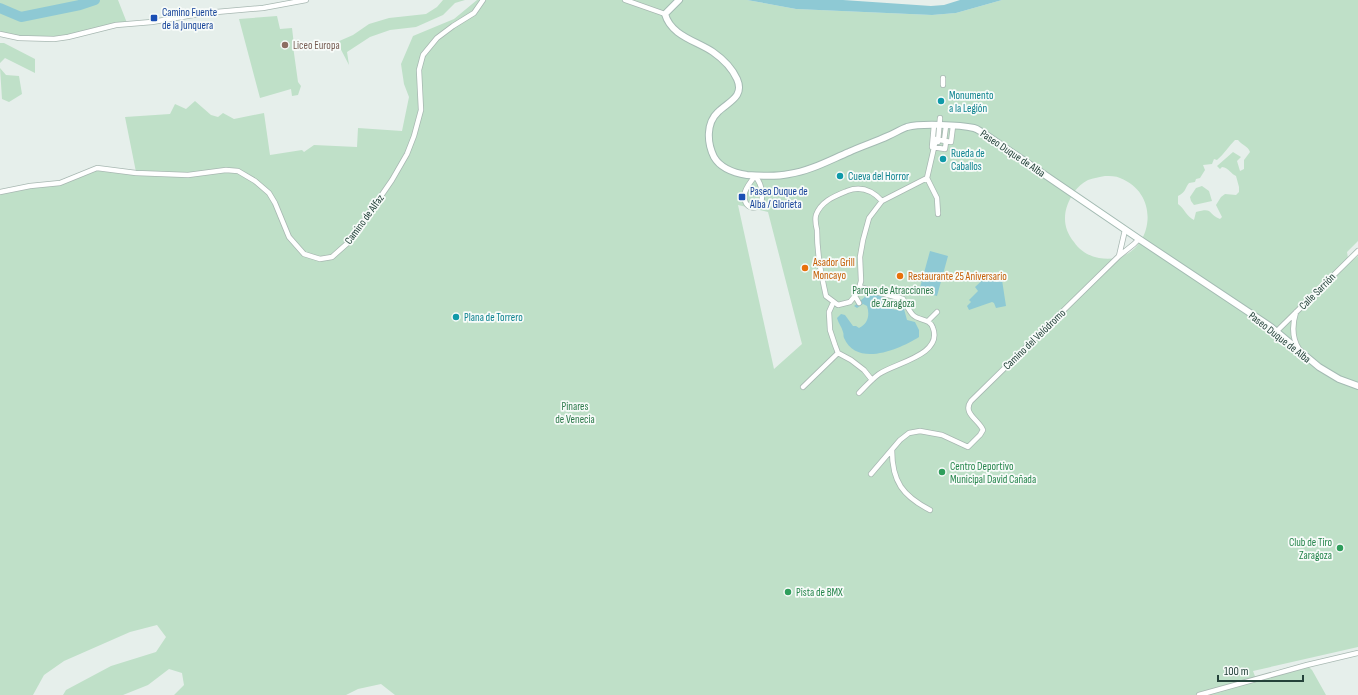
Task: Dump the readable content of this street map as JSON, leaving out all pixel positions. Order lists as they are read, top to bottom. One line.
{"streets":{"street":["Paseo Duque de Alba","Camino de Alfaz","Calle Sarrión","Camino del Velódromo"]},"crossings":[["Paseo Duque de Alba","Calle Sarrión"],["Paseo Duque de Alba","Camino del Velódromo"]],"parks":["Parque de Atracciones de Zaragoza","Pinares de Venecia"],"places":{"transit":["Camino Fuente de la Junquera","Paseo Duque de Alba / Glorieta"],"other":["Liceo Europa","Monumento a la Legión","Rueda de Caballos","Cueva del Horror","Asador Grill Moncayo","Restaurante 25 Aniversario","Plana de Torrero","Centro Deportivo Municipal David Cañada","Club de Tiro Zaragoza","Pista de BMX"]},"scale_bar":"100 m"}
